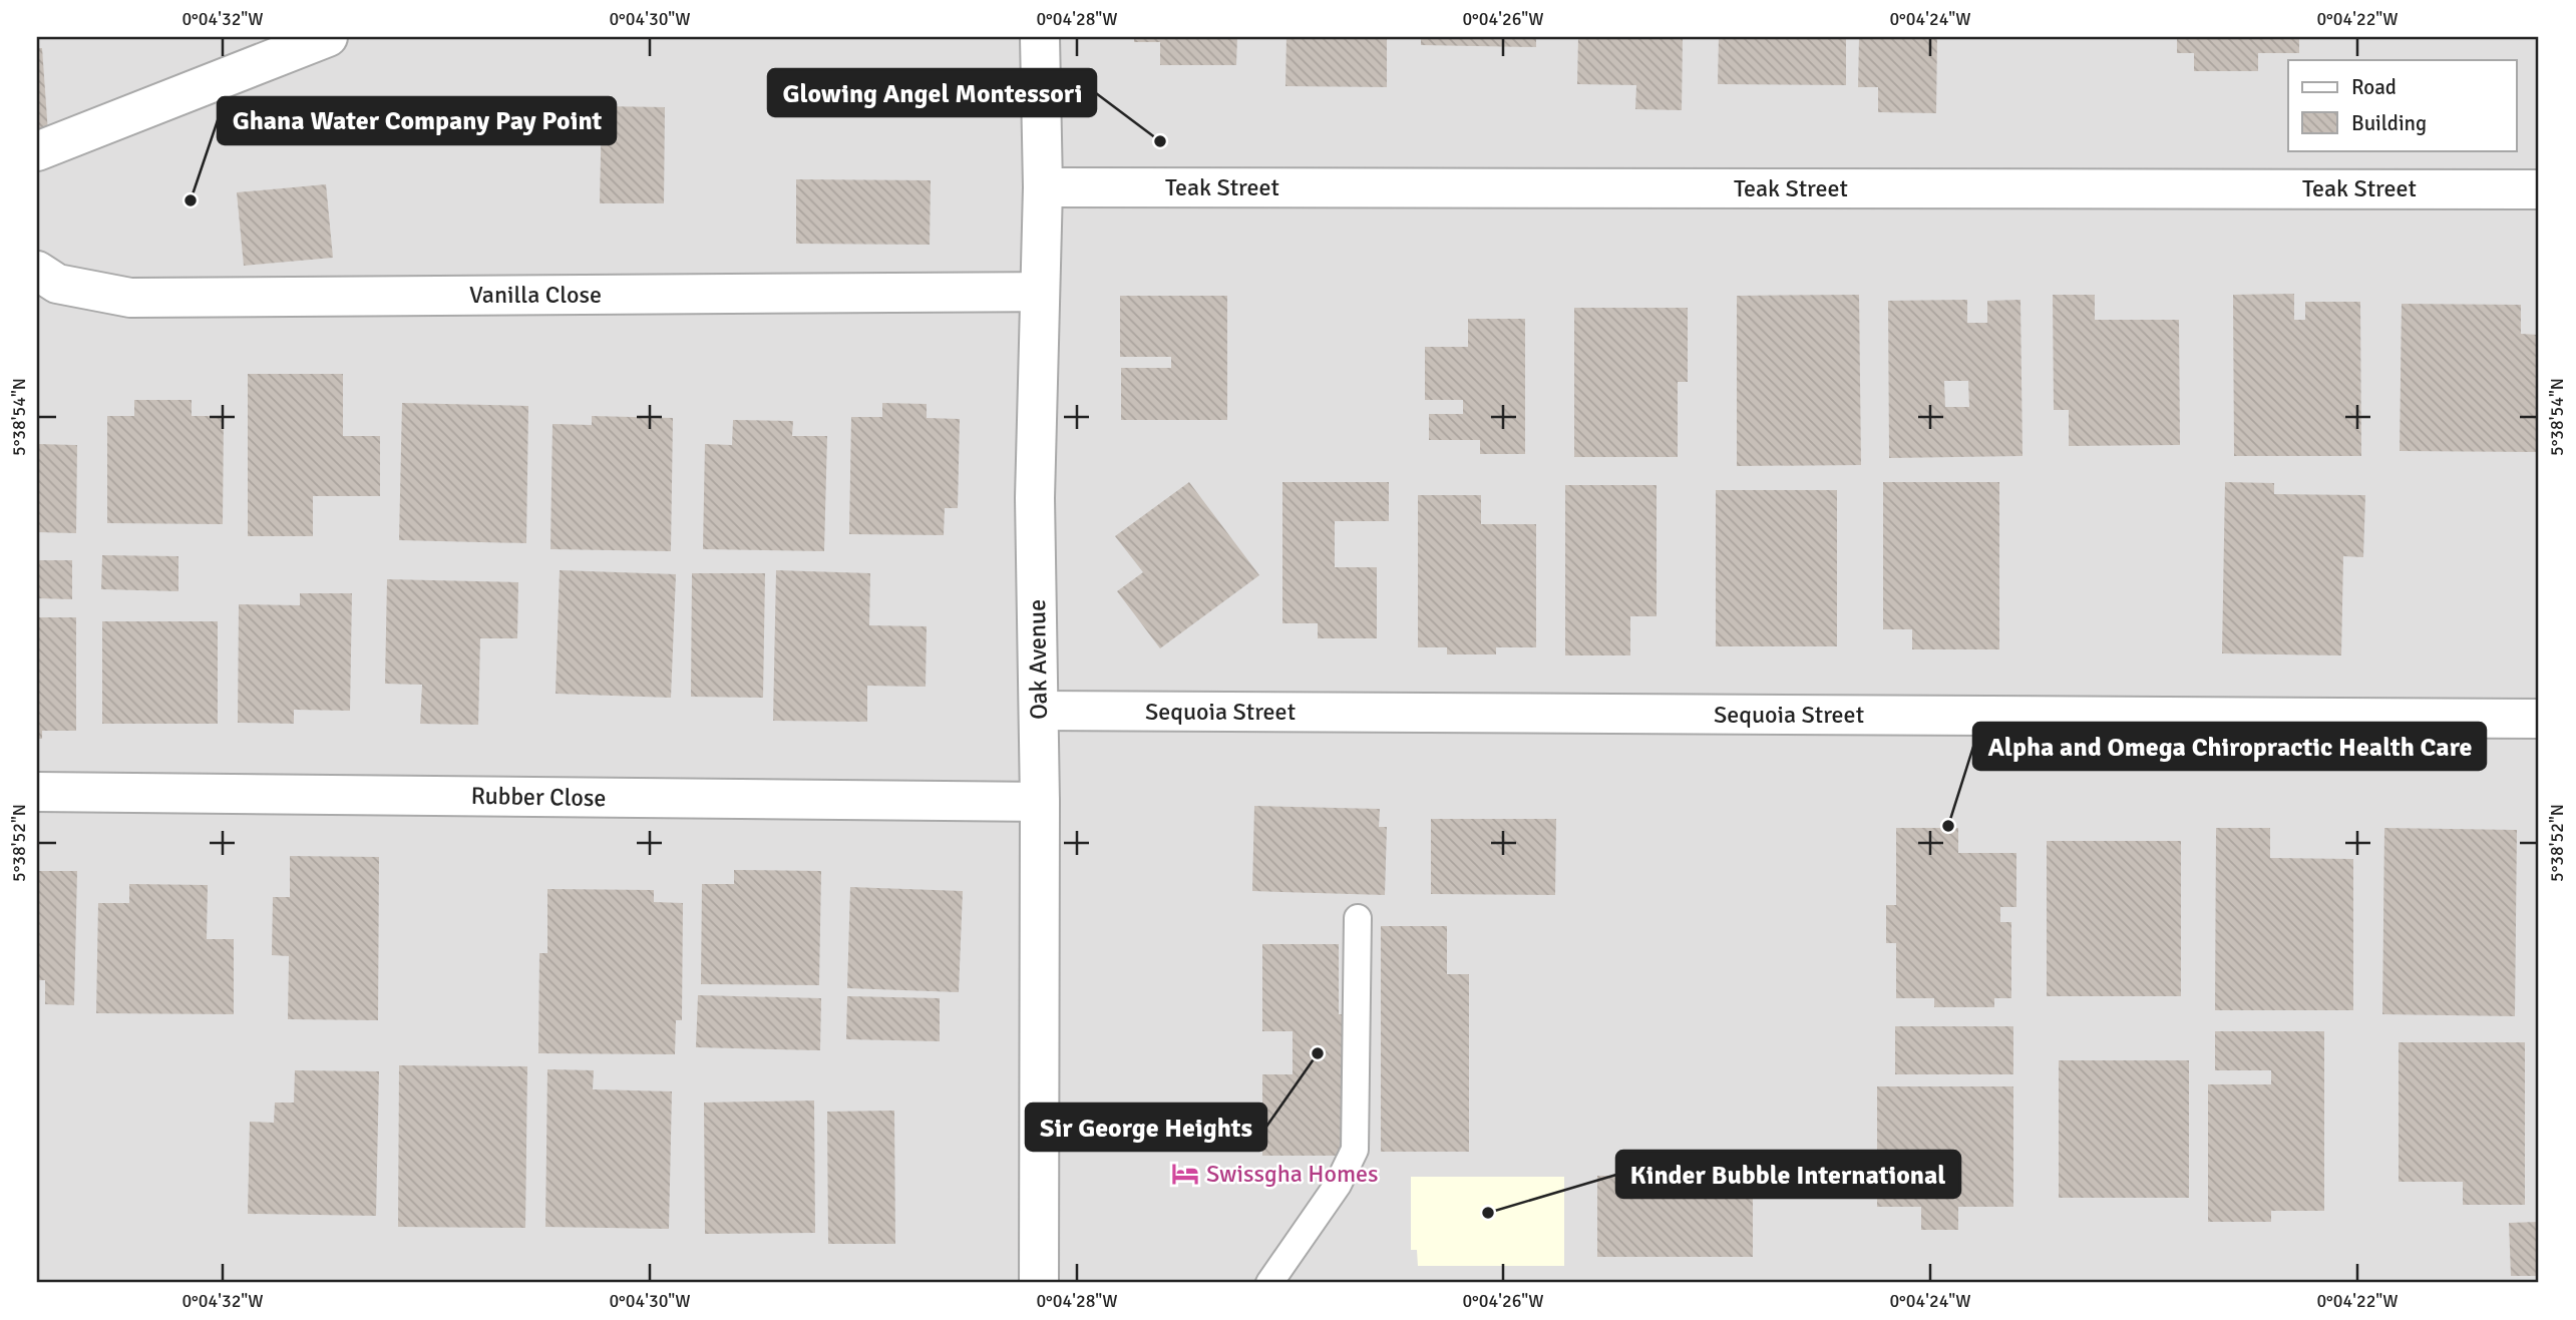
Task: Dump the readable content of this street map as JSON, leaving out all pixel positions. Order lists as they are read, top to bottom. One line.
{"streets":{"street":["Teak Street","Vanilla Close","Oak Avenue","Sequoia Street","Rubber Close"]},"crossings":[["Teak Street","Oak Avenue"],["Vanilla Close","Oak Avenue"],["Oak Avenue","Sequoia Street"],["Oak Avenue","Rubber Close"]],"places":{"other":["Glowing Angel Montessori","Ghana Water Company Pay Point","Alpha and Omega Chiropractic Health Care","Sir George Heights","Kinder Bubble International"],"hotel":["Swissgha Homes"]},"legend":["Road","Building"],"coordinates":["0°04'32\"W","0°04'30\"W","0°04'28\"W","0°04'26\"W","0°04'24\"W","0°04'22\"W","5°38'54\"N","5°38'52\"N"]}
